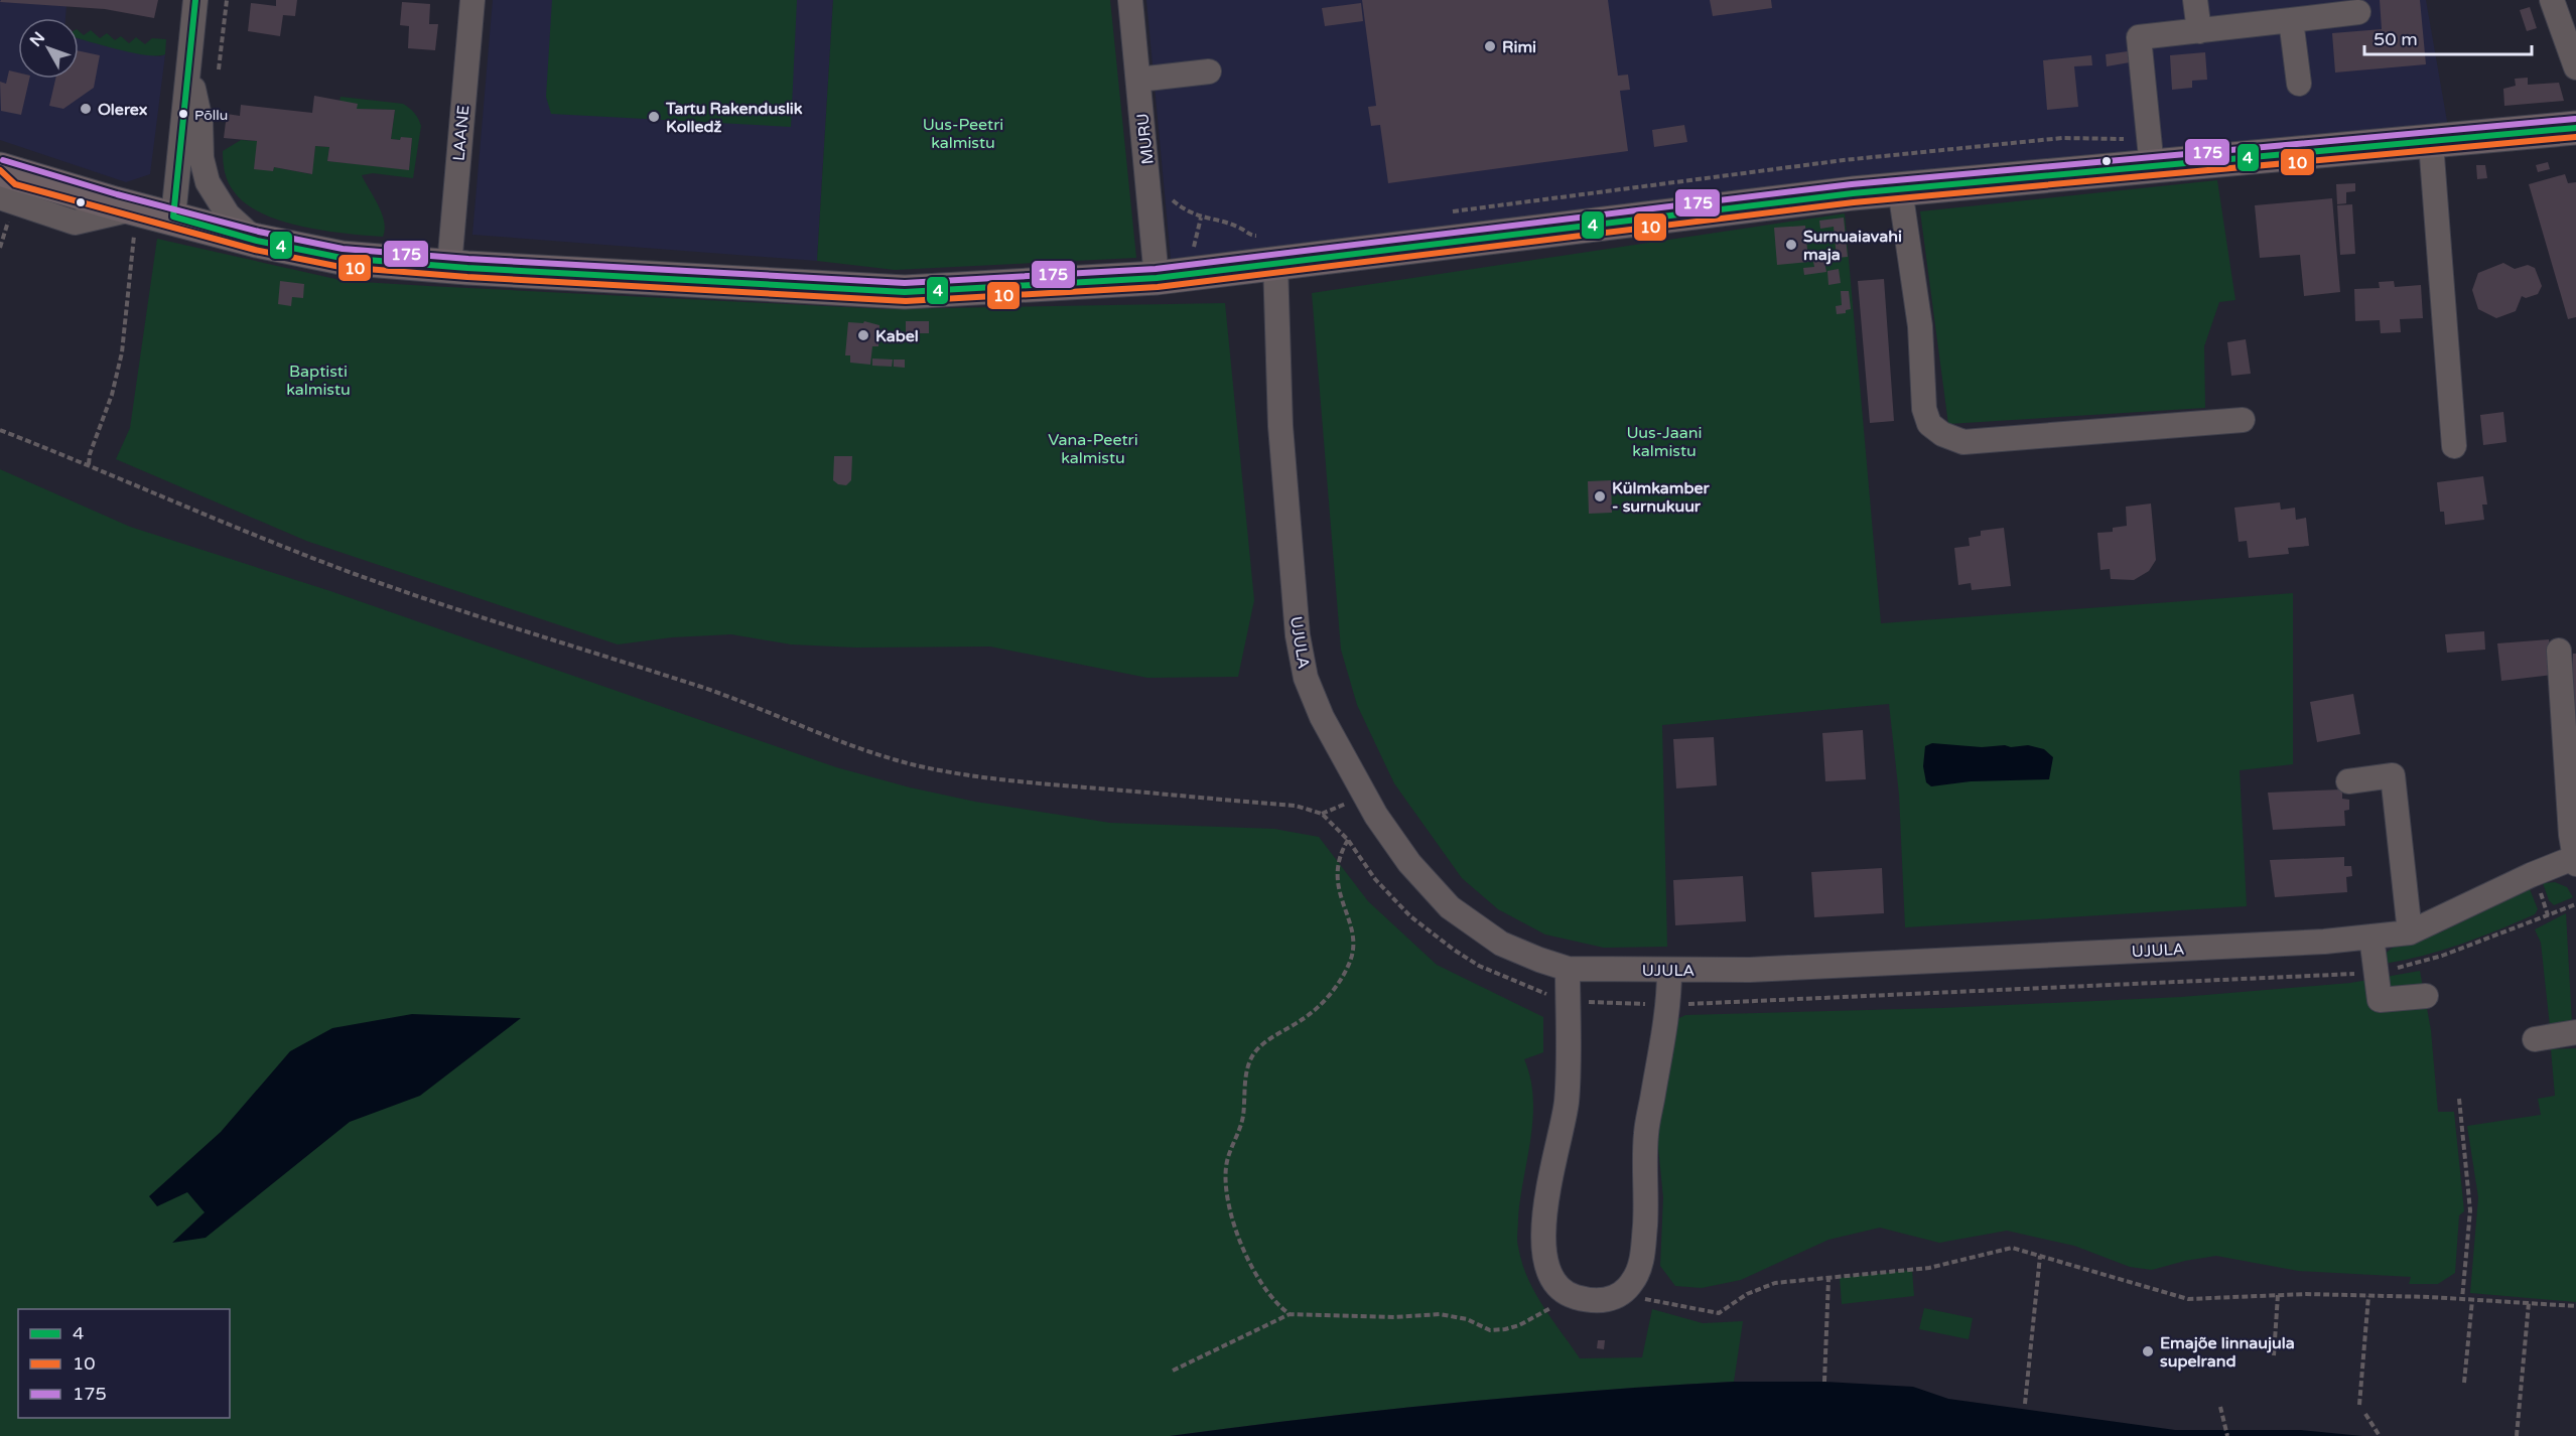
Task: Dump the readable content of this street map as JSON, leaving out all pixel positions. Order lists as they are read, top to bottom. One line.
{"streets":{"street":["LAANE","MURU","UJULA"]},"parks":["Uus-Peetri kalmistu","Baptisti kalmistu","Uus-Jaani kalmistu","Vana-Peetri kalmistu"],"places":["Rimi","Olerex","Põllu","Tartu Rakenduslik Kolledž","Surnuaiavahi maja","Kabel","Külmkamber - surnukuur","Emajõe linnaujula supelrand"],"lines":["transit line 4","transit line 175","transit line 10"],"legend":["4","10","175"],"scale_bar":"50 m","north":"top left"}
